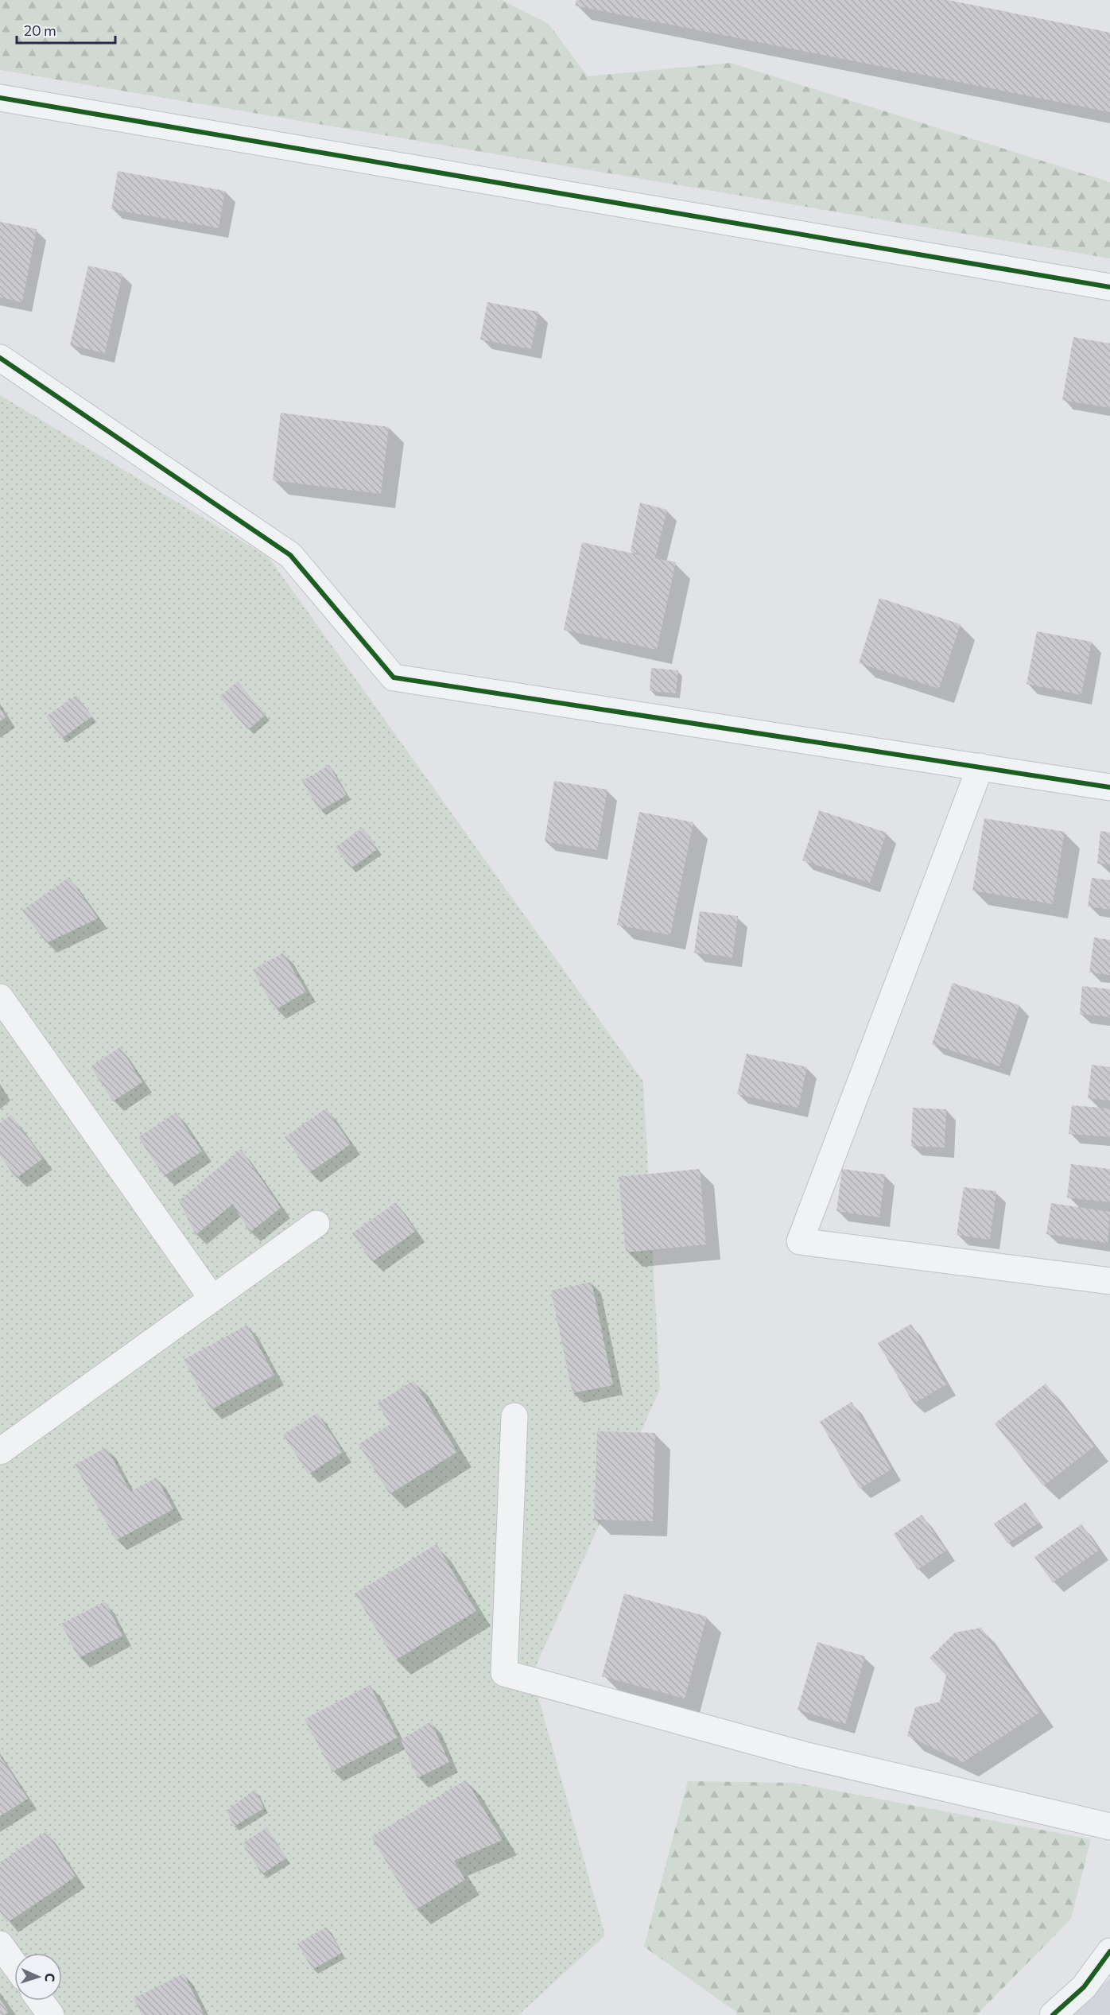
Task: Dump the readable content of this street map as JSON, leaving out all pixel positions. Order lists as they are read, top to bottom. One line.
{"scale_bar":"20 m","north":"right"}
